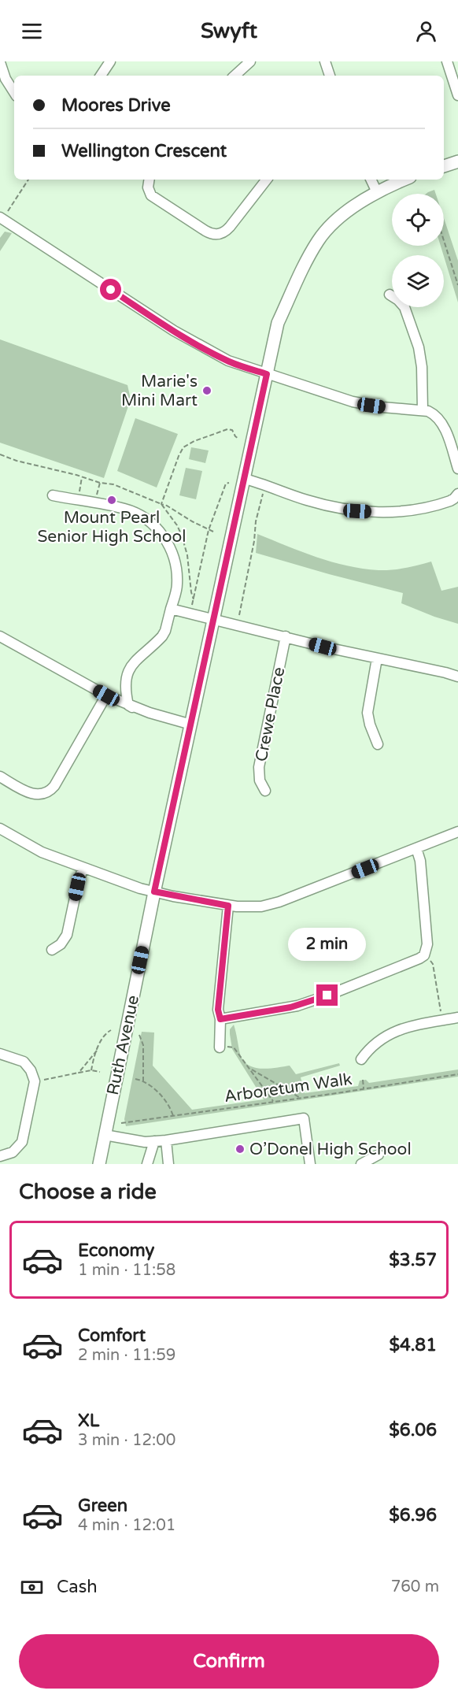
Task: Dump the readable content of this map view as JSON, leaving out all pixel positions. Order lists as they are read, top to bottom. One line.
{"streets":{"main road":["Ruth Avenue"],"street":["Crewe Place"],"path":["Arboretum Walk"]},"places":["Marie's Mini Mart","Mount Pearl Senior High School","O’Donel High School"],"page":{"header":"Swyft","banner":["Moores Drive","Wellington Crescent"],"bubble":"2 min","heading":"Choose a ride","list":[{"name":"Economy","note":"1 min · 11:58","value":"$3.57"},{"name":"Comfort","note":"2 min · 11:59","value":"$4.81"},{"name":"XL","note":"3 min · 12:00","value":"$6.06"},{"name":"Green","note":"4 min · 12:01","value":"$6.96"}],"pay":["Cash","760 m"],"buttons":"Confirm"}}
